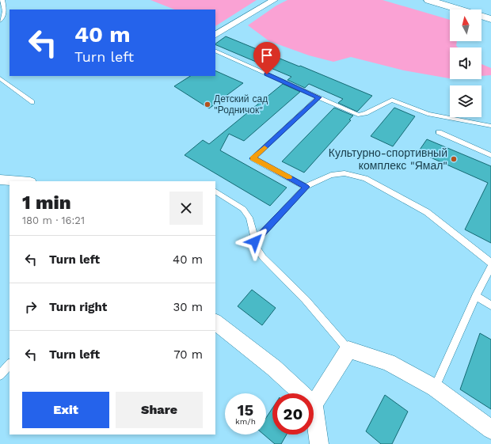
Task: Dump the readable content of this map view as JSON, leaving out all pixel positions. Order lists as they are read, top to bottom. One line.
{"places":["Детский сад \"Родничок\"","Культурно-спортивный комплекс \"Ямал\""],"north":"top","page":{"turn":["40 m","Turn left"],"heading":["1 min","180 m · 16:21"],"list":[{"name":"Turn left","value":"40 m"},{"name":"Turn right","value":"30 m"},{"name":"Turn left","value":"70 m"}],"buttons":["Exit","Share"],"speed":"15 km/h","limit":"20"}}
